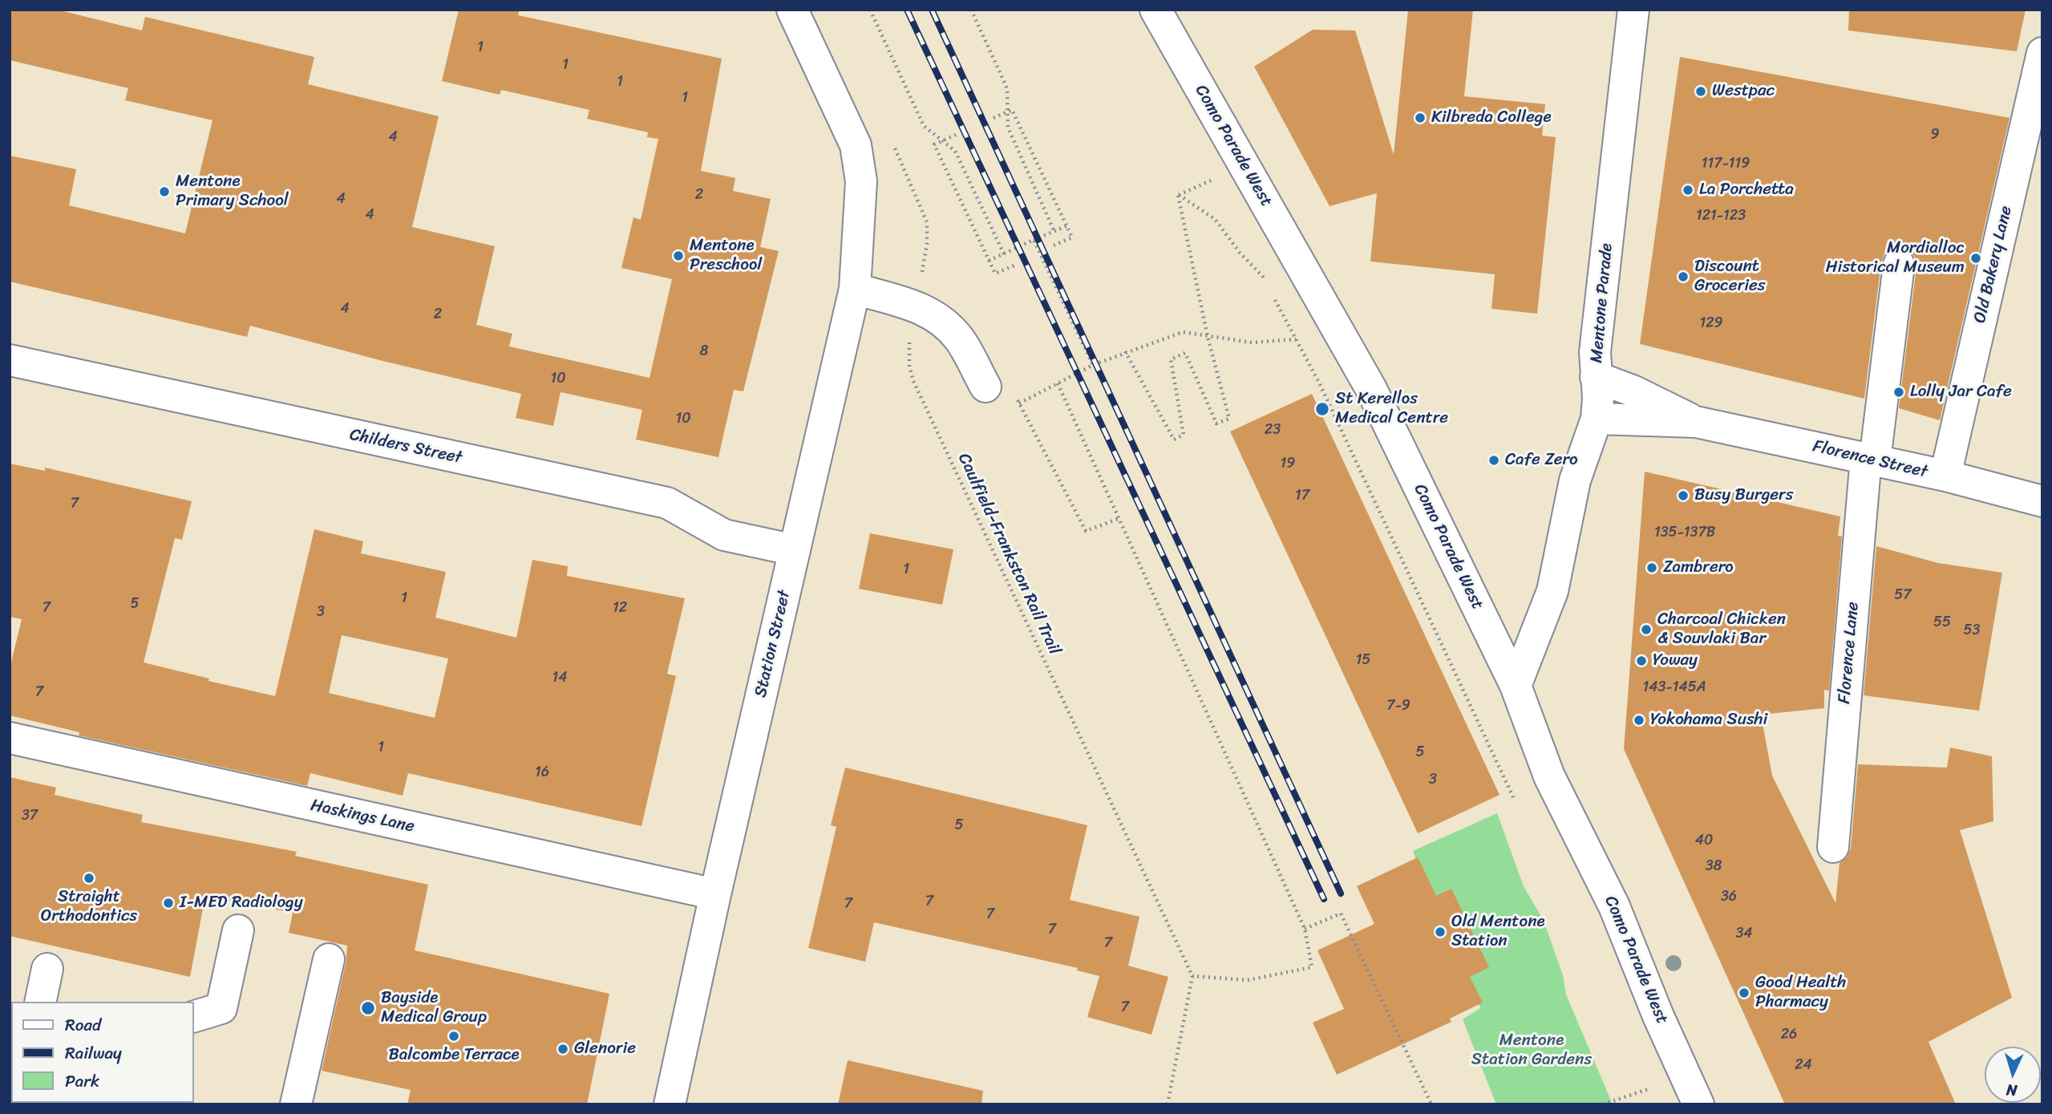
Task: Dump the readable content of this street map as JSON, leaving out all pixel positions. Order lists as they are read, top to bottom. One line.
{"streets":{"street":["Como Parade West","Old Bakery Lane","Mentone Parade","Childers Street","Florence Street","Station Street","Florence Lane","Haskings Lane"],"path":["Caulfield-Frankston Rail Trail"]},"crossings":[["Como Parade West","Mentone Parade"],["Old Bakery Lane","Florence Street"],["Mentone Parade","Florence Street"],["Childers Street","Station Street"],["Florence Street","Florence Lane"],["Station Street","Haskings Lane"]],"parks":["Mentone Station Gardens"],"places":["Westpac","Kilbreda College","La Porchetta","Mentone Primary School","Mentone Preschool","Mordialloc Historical Museum","Discount Groceries","Lolly Jar Cafe","St Kerellos Medical Centre","Cafe Zero","Busy Burgers","Zambrero","Charcoal Chicken & Souvlaki Bar","Yoway","Yokohama Sushi","Straight Orthodontics","I-MED Radiology","Old Mentone Station","Good Health Pharmacy","Bayside Medical Group","Balcombe Terrace","Glenorie"],"house_numbers":["1","1","1","1","9","4","117-119","2","4","4","121-123","4","2","129","8","10","10","23","19","17","7","135-137B","1","57","1","5","7","12","3","55","53","15","14","143-145A","7","7-9","1","5","16","3","37","5","40","38","36","7","7","7","7","34","7","7","26","24"],"legend":["Road","Railway","Park"],"north":"bottom"}
